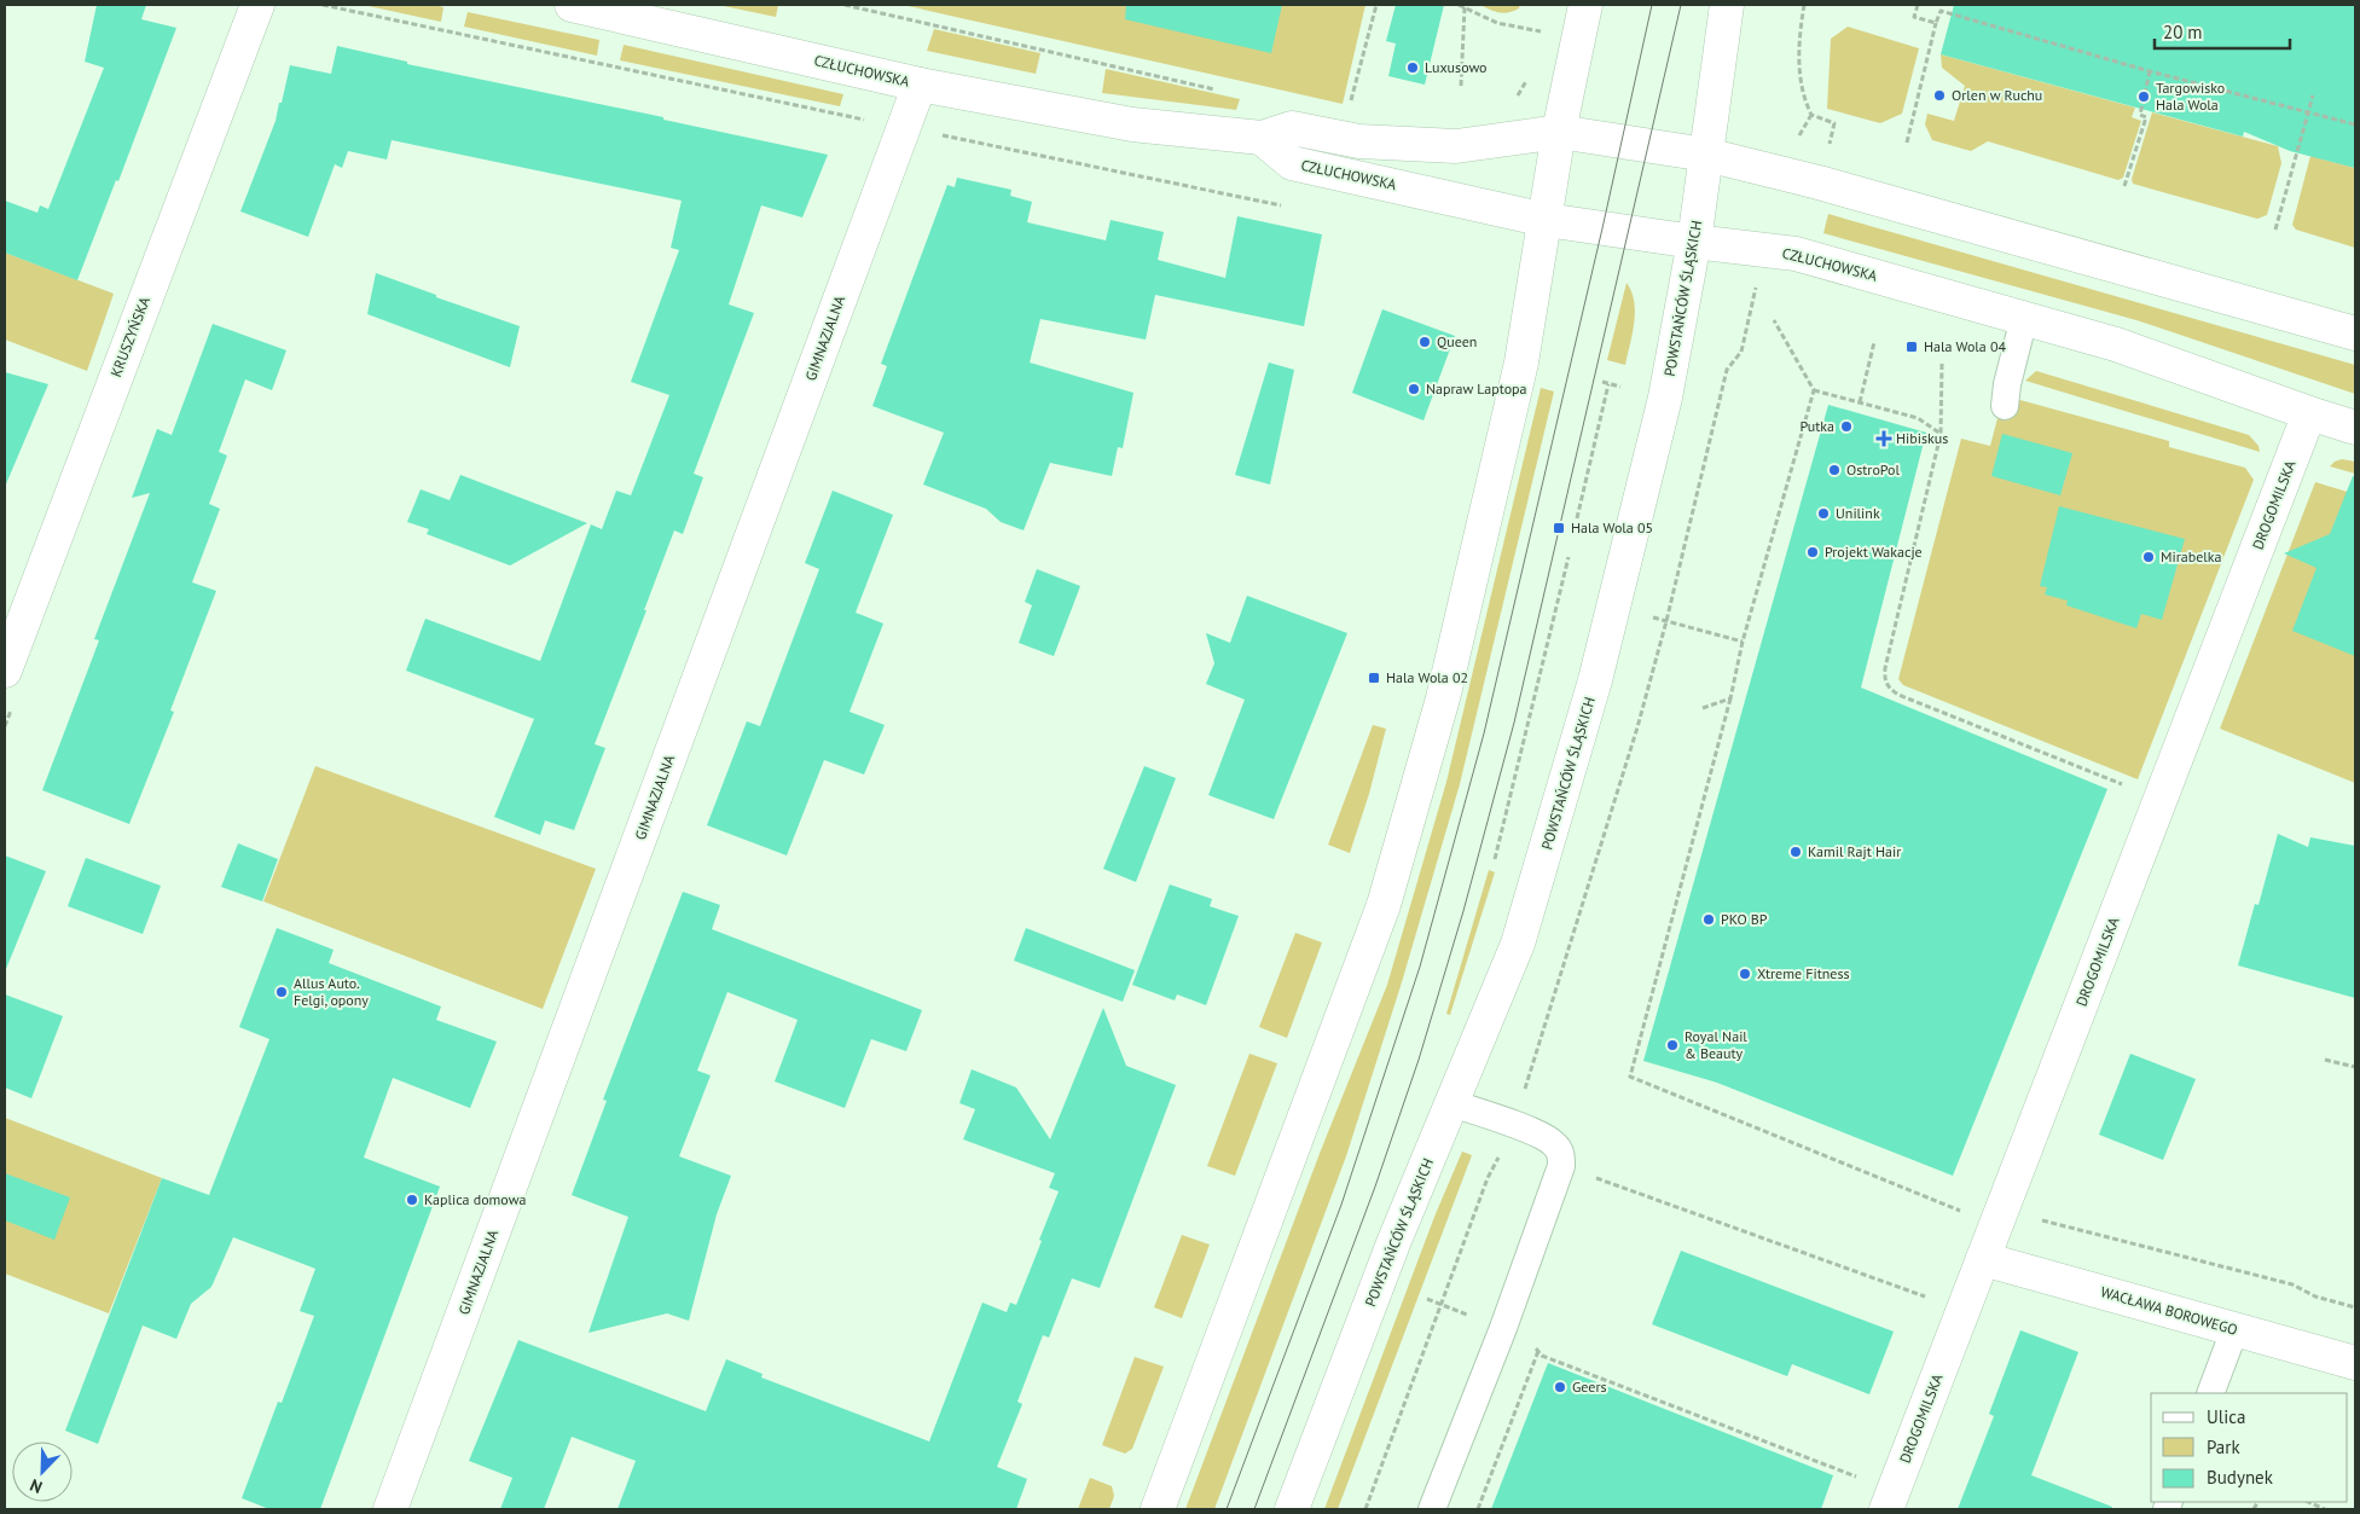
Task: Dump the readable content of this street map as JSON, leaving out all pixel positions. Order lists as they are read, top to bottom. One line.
{"streets":{"street":["CZŁUCHOWSKA","POWSTAŃCÓW ŚLĄSKICH","KRUSZYŃSKA","GIMNAZJALNA","DROGOMILSKA","WACŁAWA BOROWEGO"]},"crossings":[["CZŁUCHOWSKA","POWSTAŃCÓW ŚLĄSKICH"],["CZŁUCHOWSKA","GIMNAZJALNA"],["CZŁUCHOWSKA","DROGOMILSKA"],["DROGOMILSKA","WACŁAWA BOROWEGO"]],"places":{"other":["Luxusowo","Orlen w Ruchu","Targowisko Hala Wola","Queen","Napraw Laptopa","Putka","OstroPol","Unilink","Projekt Wakacje","Mirabelka","Kamil Rajt Hair","PKO BP","Xtreme Fitness","Allus Auto. Felgi, opony","Royal Nail & Beauty","Kaplica domowa","Geers"],"transit":["Hala Wola 04","Hala Wola 05","Hala Wola 02"],"health":["Hibiskus"]},"legend":["Ulica","Park","Budynek"],"scale_bar":"20 m","north":"bottom left"}
